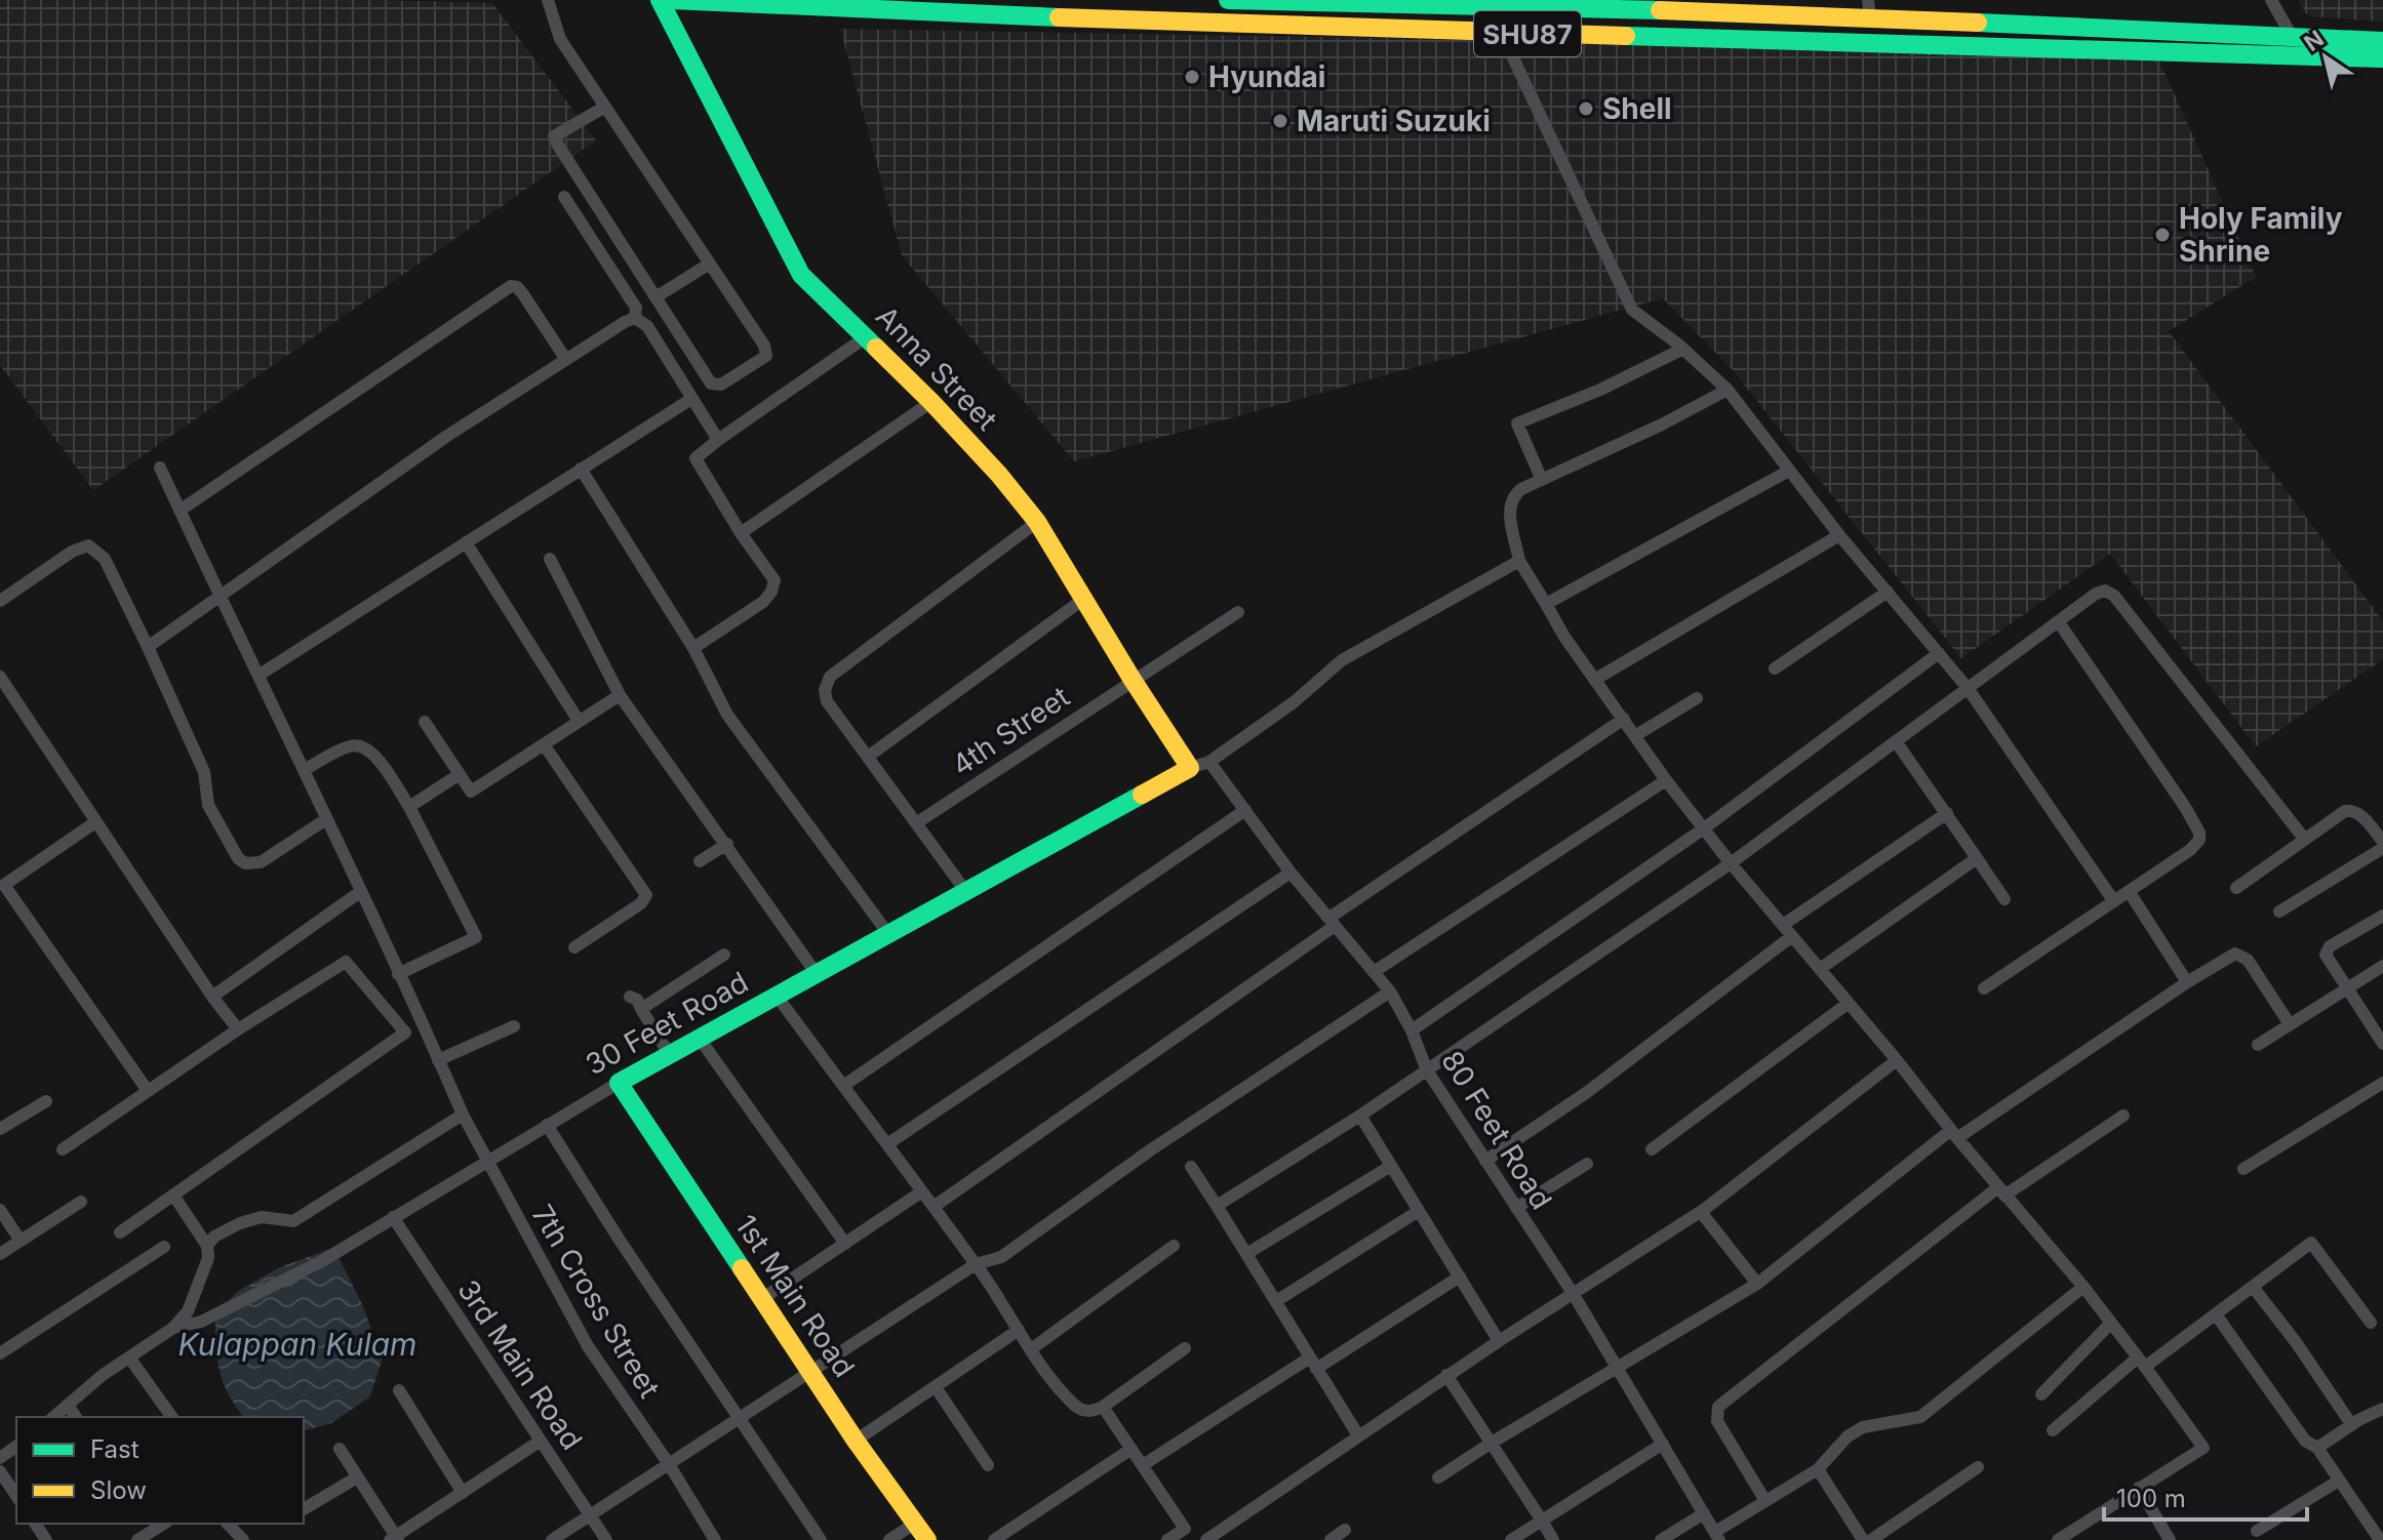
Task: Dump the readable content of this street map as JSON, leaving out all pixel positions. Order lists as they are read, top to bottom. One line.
{"streets":{"main road":["SHU87","Anna Street","30 Feet Road","1st Main Road"],"street":["4th Street","80 Feet Road","7th Cross Street","3rd Main Road"]},"crossings":[["Anna Street","4th Street"],["Anna Street","30 Feet Road"],["30 Feet Road","1st Main Road"],["30 Feet Road","7th Cross Street"],["30 Feet Road","3rd Main Road"]],"water":["Kulappan Kulam"],"places":["Hyundai","Shell","Maruti Suzuki","Holy Family Shrine"],"legend":["Fast","Slow"],"scale_bar":"100 m","north":"top left"}
